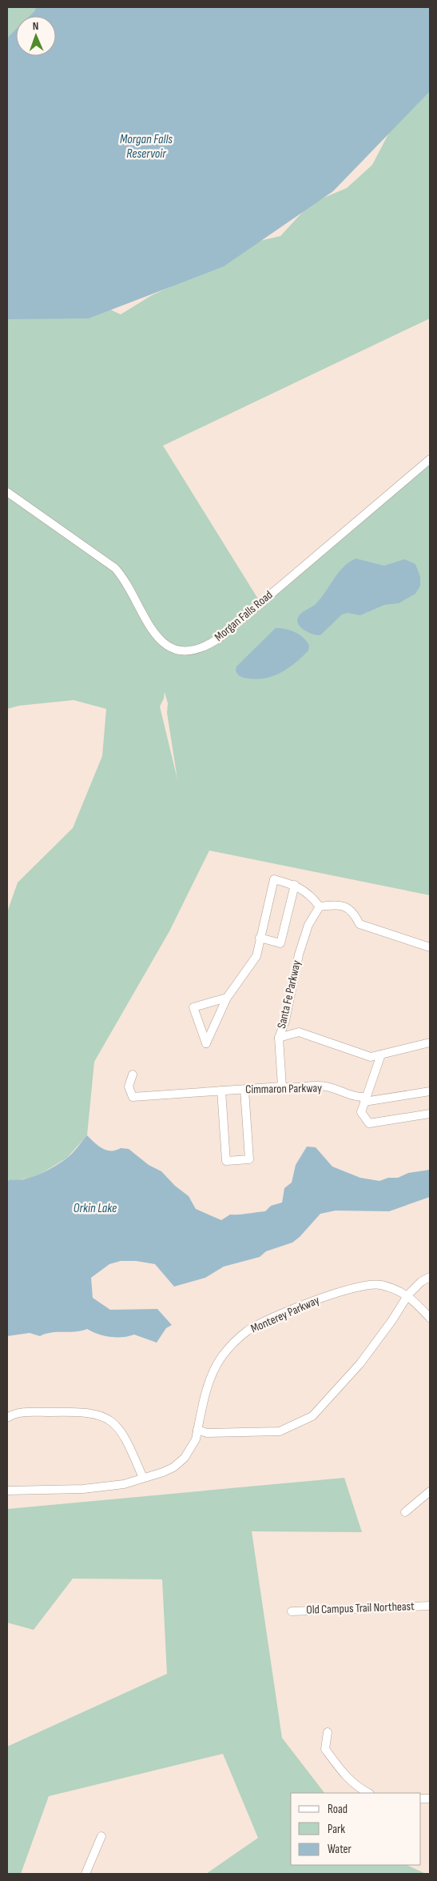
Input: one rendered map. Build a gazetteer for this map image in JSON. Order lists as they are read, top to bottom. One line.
{"streets":{"street":["Morgan Falls Road","Santa Fe Parkway","Cimmaron Parkway","Monterey Parkway","Old Campus Trail Northeast"]},"crossings":[["Santa Fe Parkway","Cimmaron Parkway"]],"water":["Morgan Falls Reservoir","Orkin Lake"],"legend":["Road","Park","Water"],"north":"top"}
